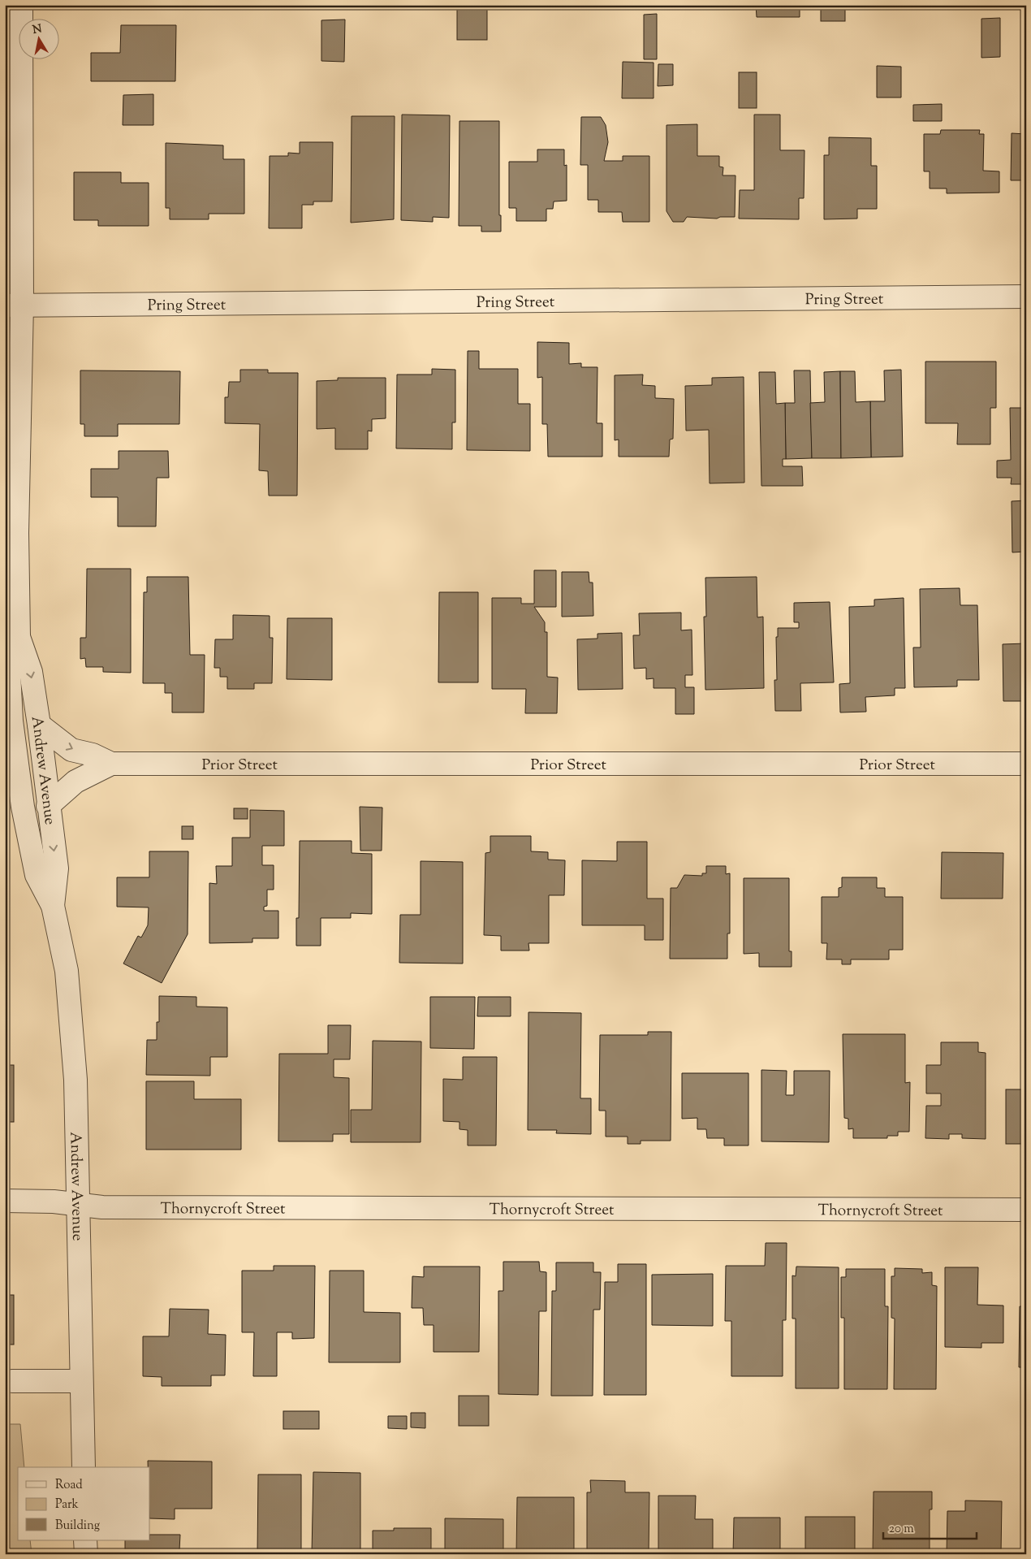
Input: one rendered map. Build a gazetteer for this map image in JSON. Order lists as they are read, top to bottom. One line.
{"streets":{"street":["Pring Street","Prior Street","Andrew Avenue","Thornycroft Street"]},"crossings":[["Pring Street","Andrew Avenue"],["Prior Street","Andrew Avenue"],["Andrew Avenue","Thornycroft Street"]],"legend":["Road","Park","Building"],"scale_bar":"20 m","north":"top"}
